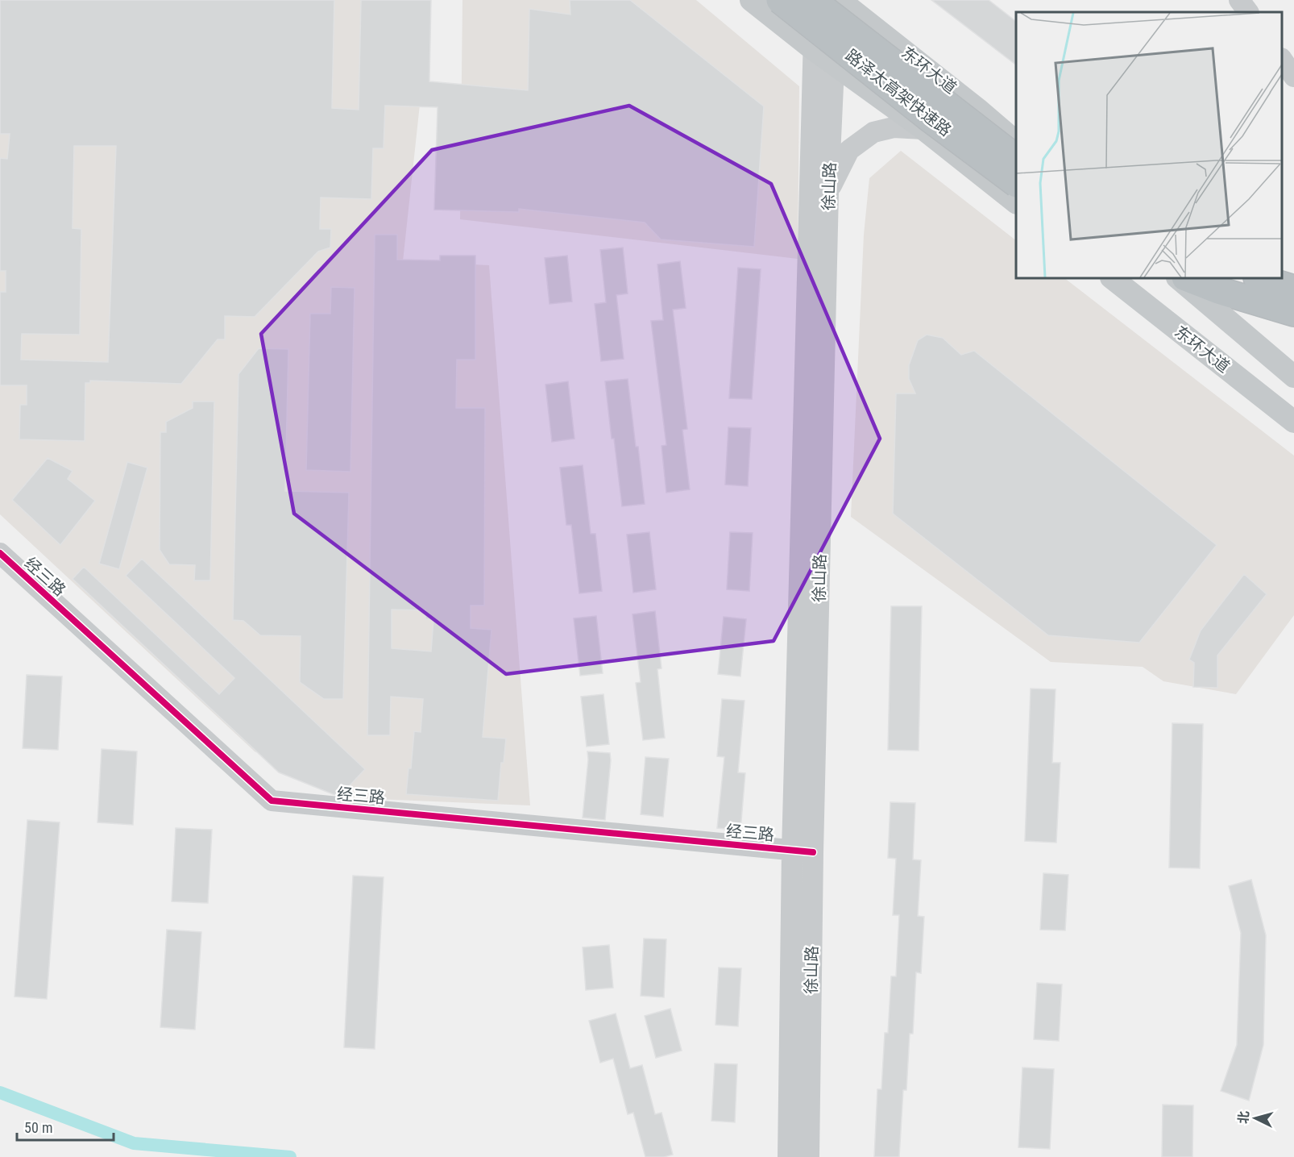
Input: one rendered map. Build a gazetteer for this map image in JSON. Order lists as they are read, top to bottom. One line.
{"streets":{"highway":["路泽太高架快速路"],"main road":["东环大道","徐山路","经三路"]},"crossings":[["东环大道","徐山路"],["路泽太高架快速路","徐山路"],["徐山路","经三路"]],"scale_bar":"50 m","north":"left"}
